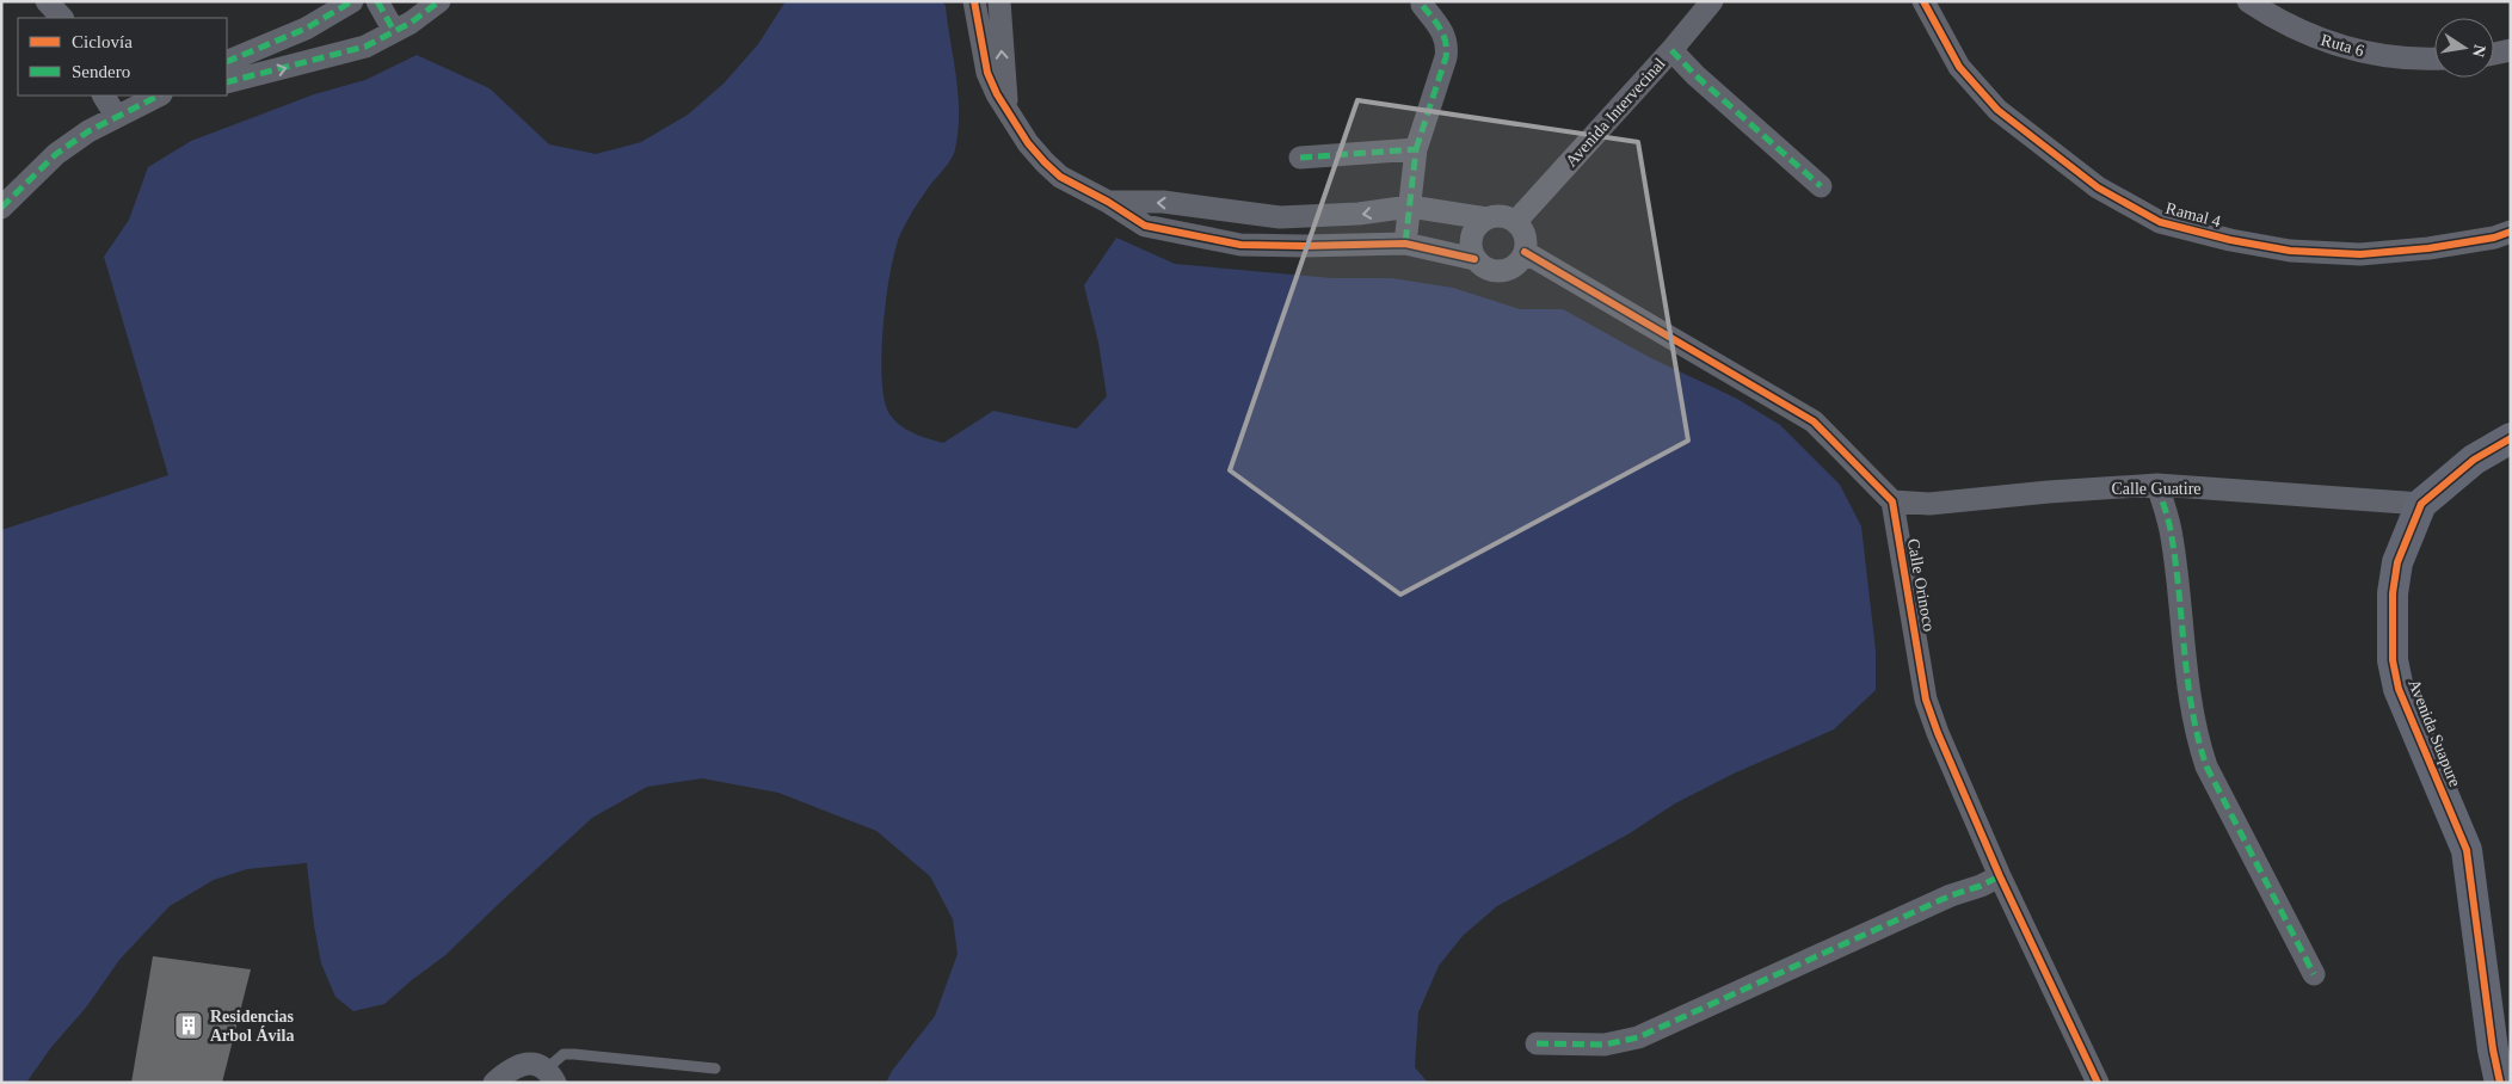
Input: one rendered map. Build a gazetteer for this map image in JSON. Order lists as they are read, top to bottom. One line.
{"streets":{"street":["Ruta 6","Avenida Intervecinal","Ramal 4","Calle Guatire","Calle Orinoco","Avenida Suapure"]},"crossings":[["Calle Guatire","Calle Orinoco"],["Calle Guatire","Avenida Suapure"]],"places":{"building":["Residencias Arbol Ávila"]},"legend":["Ciclovía","Sendero"],"north":"right"}
